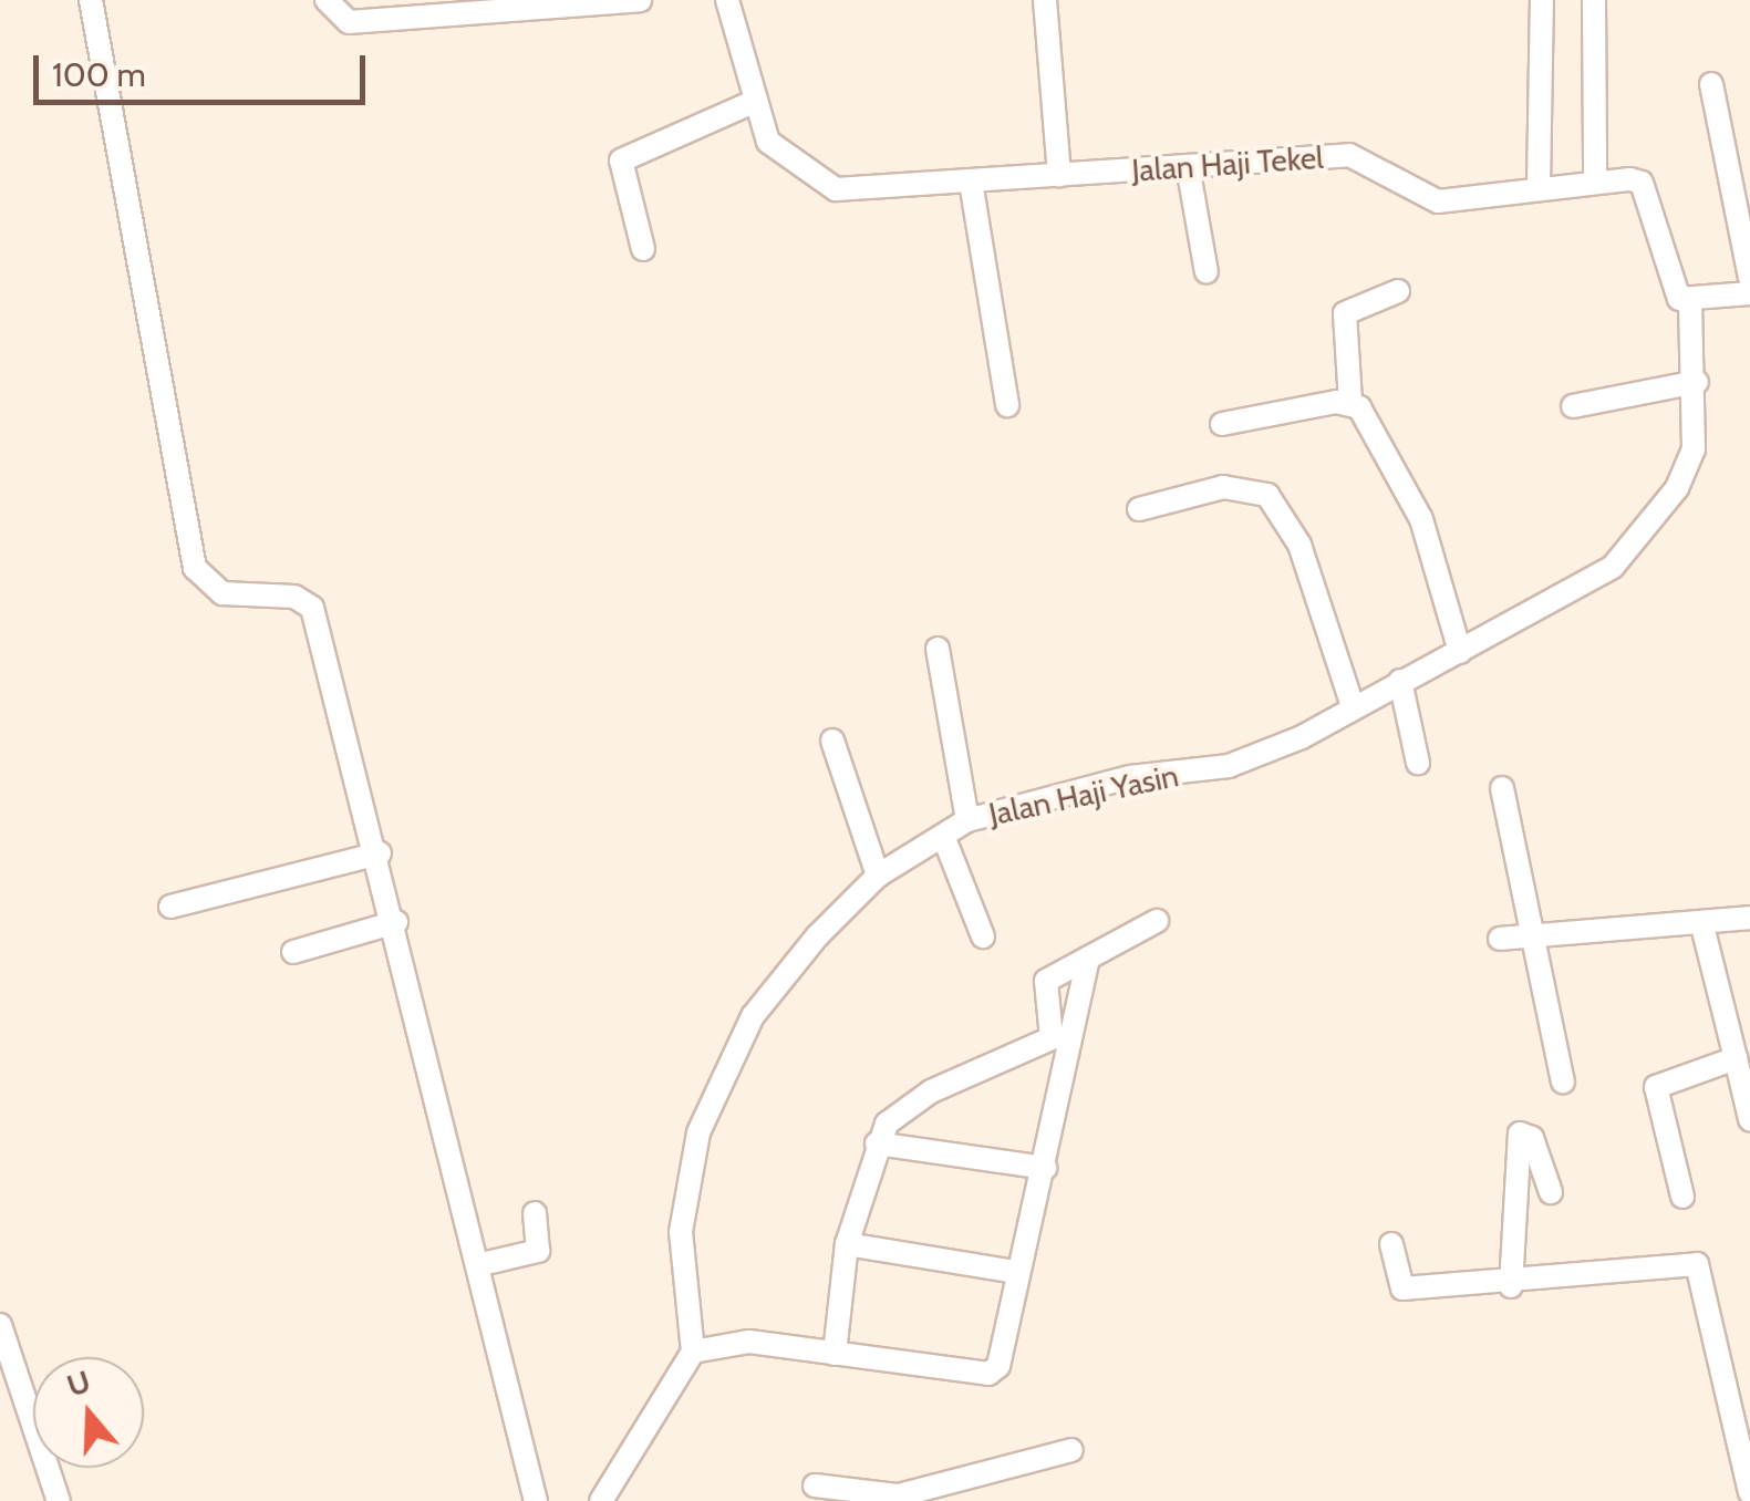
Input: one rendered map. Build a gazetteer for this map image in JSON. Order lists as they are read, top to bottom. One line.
{"streets":{"street":["Jalan Haji Tekel","Jalan Haji Yasin"]},"crossings":[["Jalan Haji Tekel","Jalan Haji Yasin"]],"scale_bar":"100 m","north":"top"}
